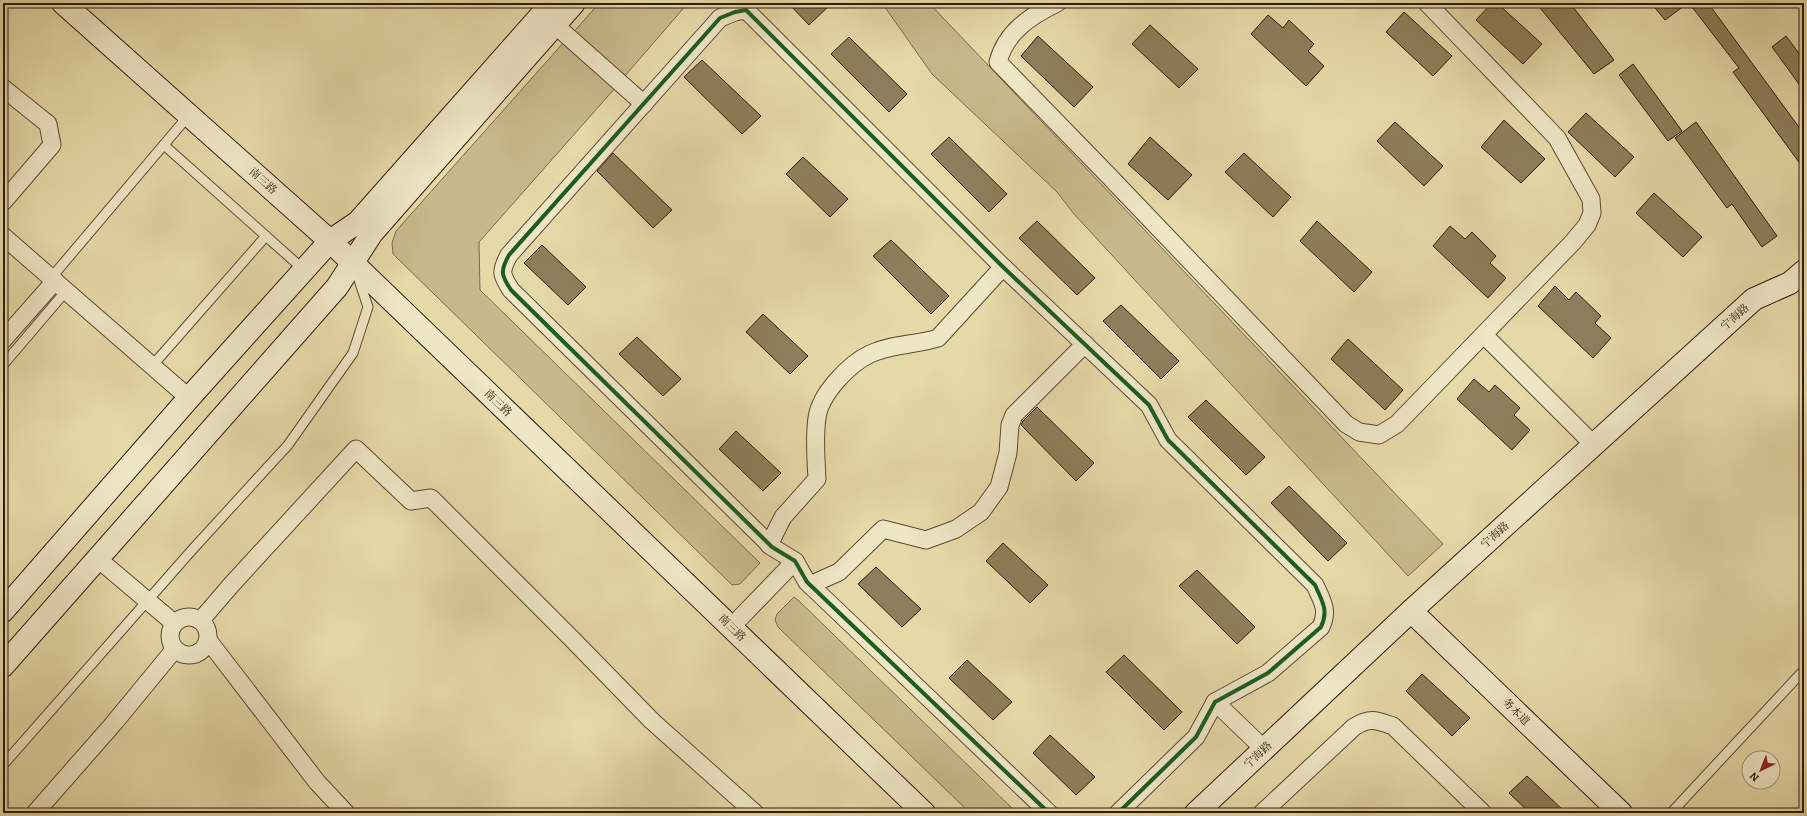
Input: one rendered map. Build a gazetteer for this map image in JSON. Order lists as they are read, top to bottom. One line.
{"streets":{"street":["南三路","宁海路","务本道"]},"crossings":[["宁海路","务本道"]],"north":"bottom left"}
